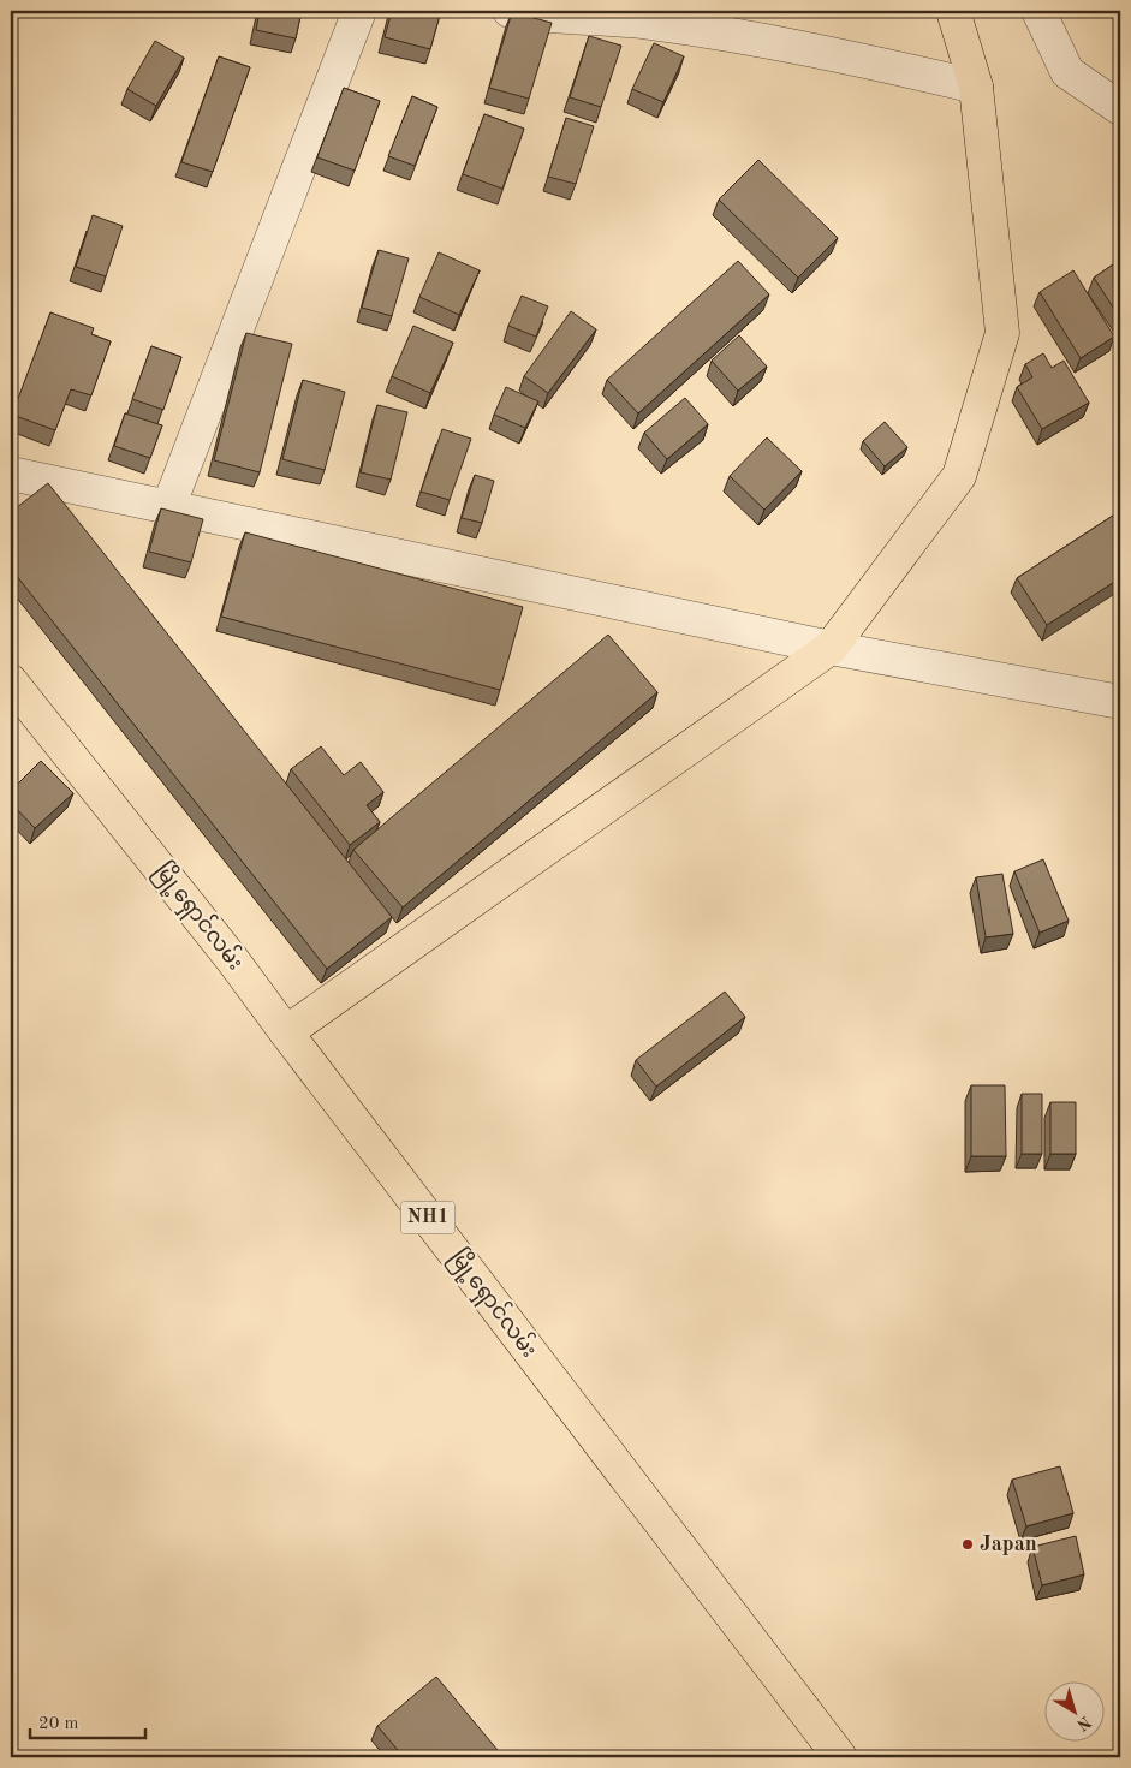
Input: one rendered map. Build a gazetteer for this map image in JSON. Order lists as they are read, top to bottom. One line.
{"streets":{"main road":["မြို့ရှောင်လမ်း","NH1"]},"places":["Japan"],"scale_bar":"20 m","north":"bottom right"}
